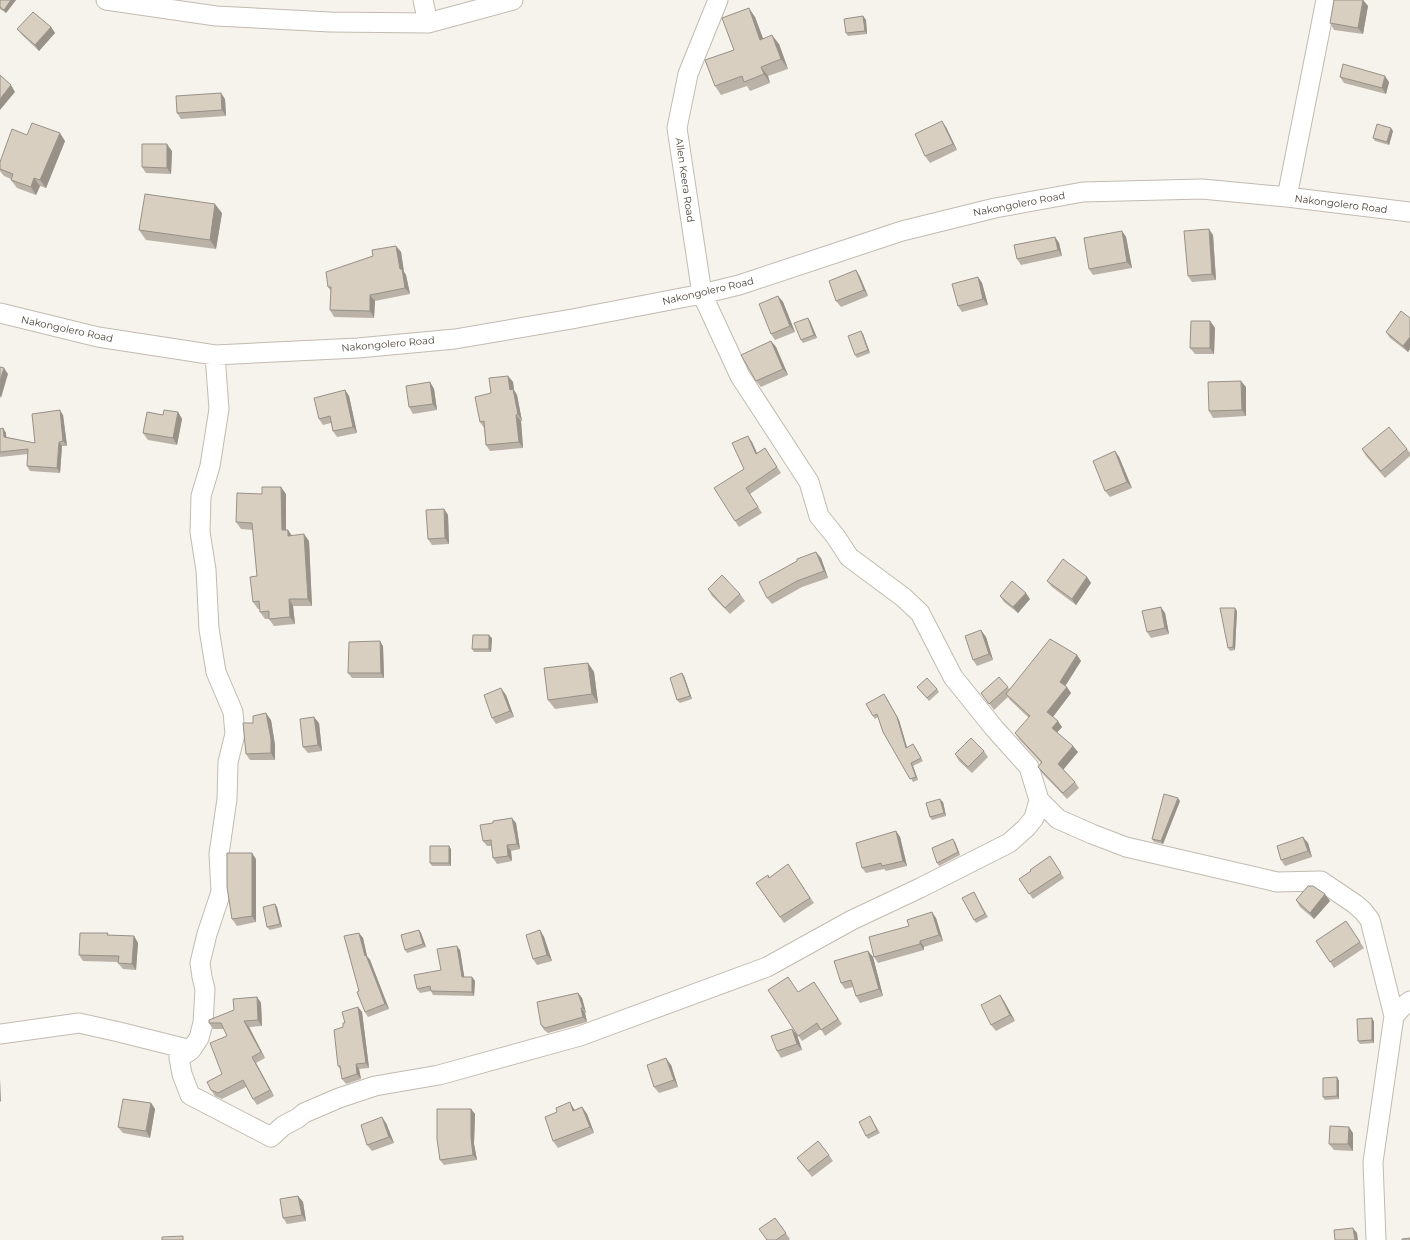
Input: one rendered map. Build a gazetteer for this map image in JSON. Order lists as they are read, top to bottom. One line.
{"streets":{"street":["Allen Keera Road","Nakongolero Road"]},"crossings":[["Allen Keera Road","Nakongolero Road"]]}
